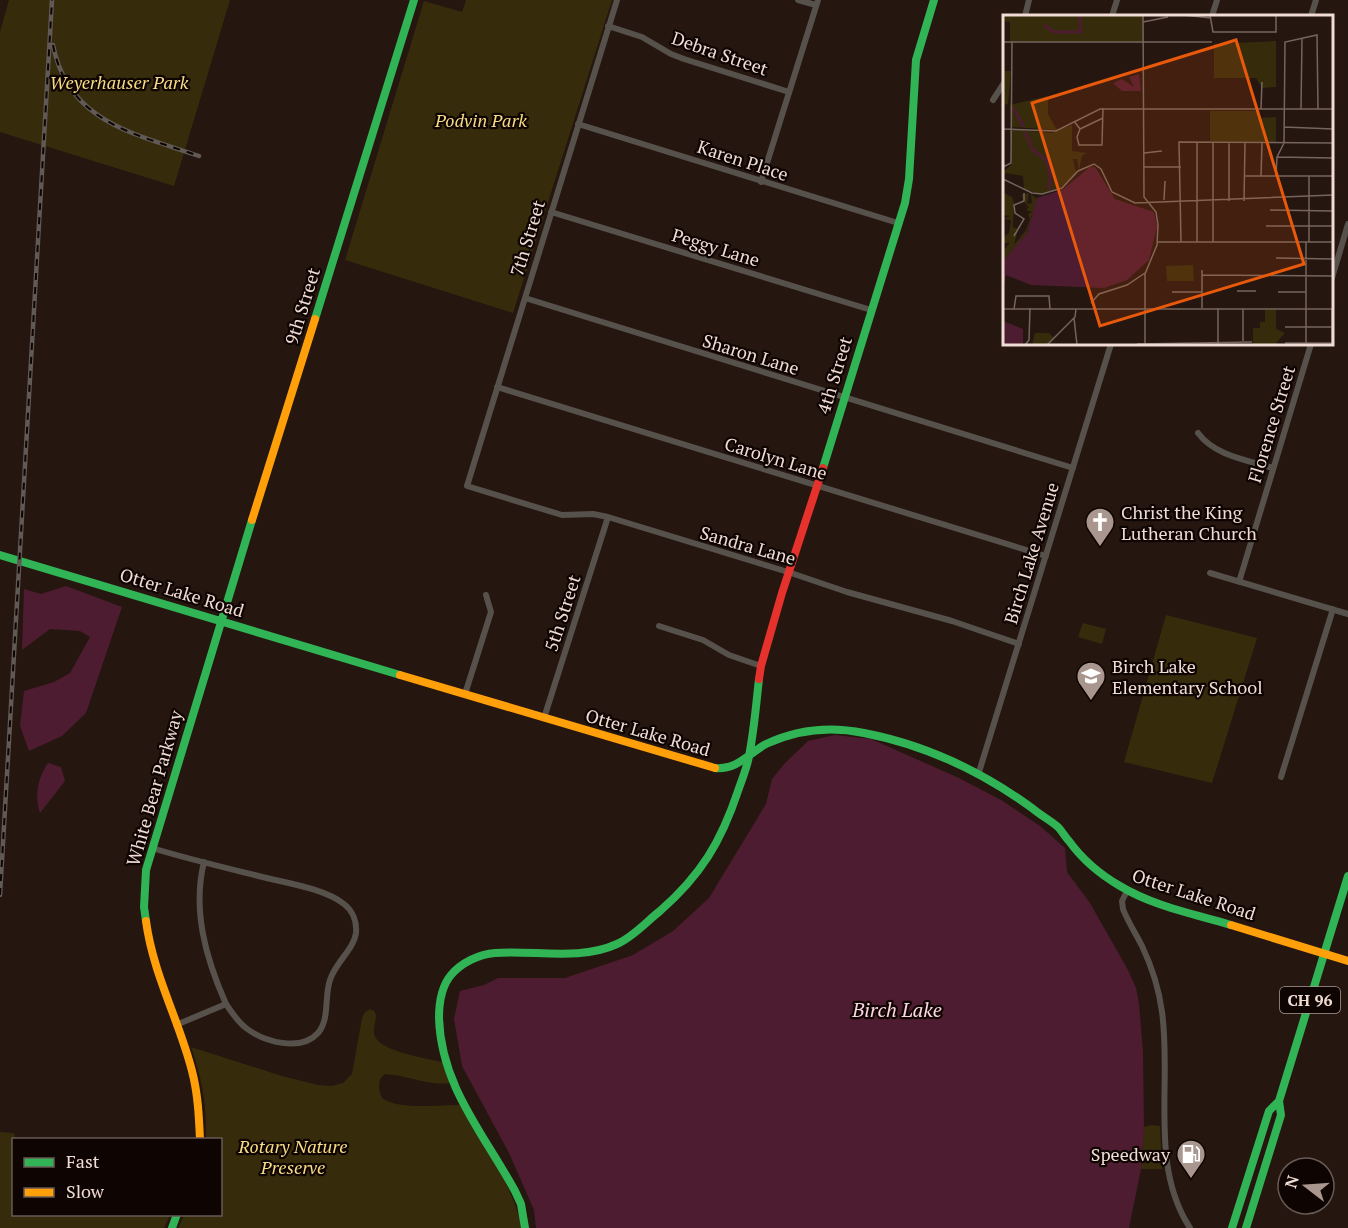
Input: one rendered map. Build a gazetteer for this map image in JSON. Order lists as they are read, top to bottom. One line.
{"streets":{"street":["Debra Street","Karen Place","7th Street","Peggy Lane","9th Street","Sharon Lane","4th Street","Florence Street","Carolyn Lane","Sandra Lane","Birch Lake Avenue","Otter Lake Road","5th Street","White Bear Parkway","CH 96"]},"crossings":[["Debra Street","7th Street"],["Karen Place","7th Street"],["Karen Place","4th Street"],["7th Street","Peggy Lane"],["7th Street","Sharon Lane"],["7th Street","Carolyn Lane"],["7th Street","Sandra Lane"],["Peggy Lane","4th Street"],["9th Street","Otter Lake Road"],["9th Street","White Bear Parkway"],["Sharon Lane","4th Street"],["Sharon Lane","Birch Lake Avenue"],["4th Street","Carolyn Lane"],["4th Street","Sandra Lane"],["4th Street","Otter Lake Road"],["Carolyn Lane","Birch Lake Avenue"],["Sandra Lane","Birch Lake Avenue"],["Sandra Lane","5th Street"],["Birch Lake Avenue","Otter Lake Road"],["Otter Lake Road","5th Street"],["Otter Lake Road","White Bear Parkway"],["Otter Lake Road","CH 96"]],"water":["Birch Lake"],"parks":["Weyerhauser Park","Podvin Park","Rotary Nature Preserve"],"places":{"church":["Christ the King Lutheran Church"],"school or university":["Birch Lake Elementary School"],"fuel station":["Speedway"]},"legend":["Fast","Slow"],"north":"left"}
